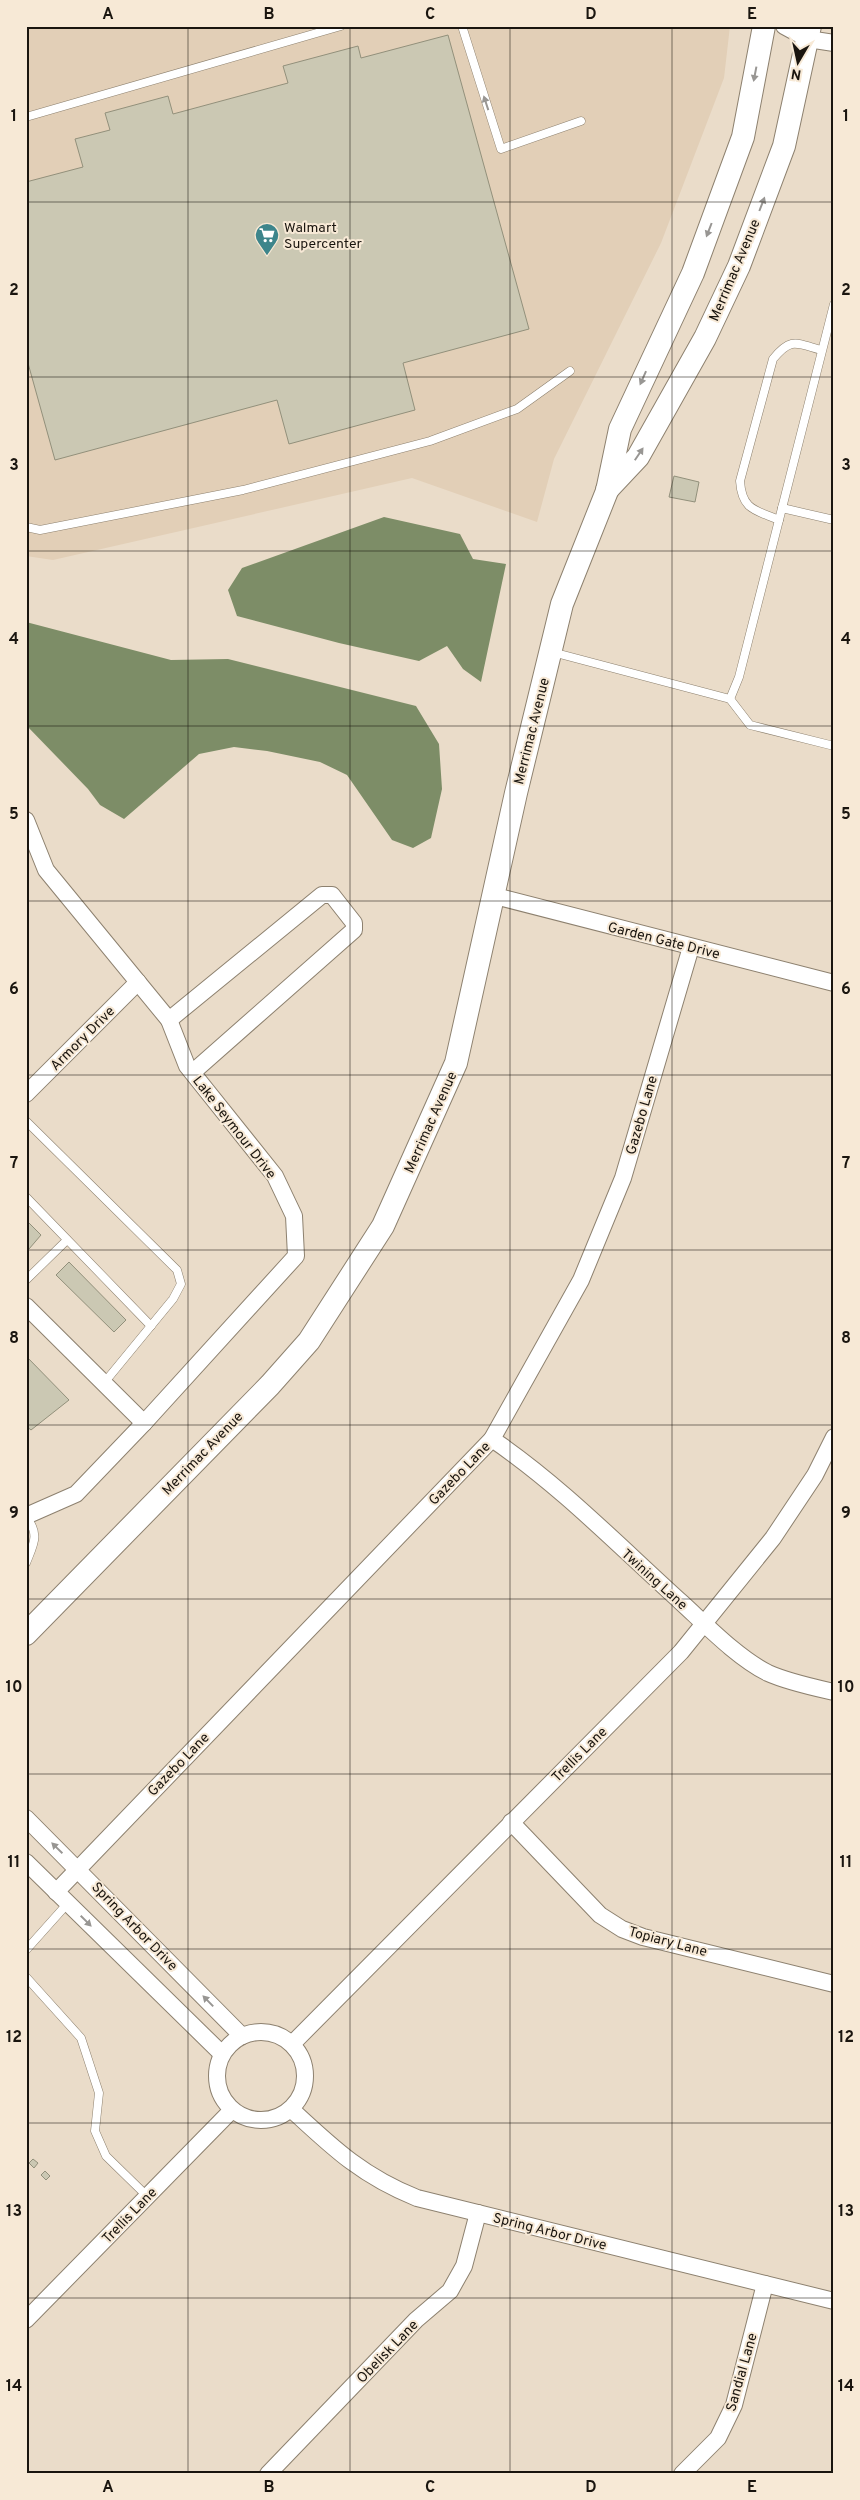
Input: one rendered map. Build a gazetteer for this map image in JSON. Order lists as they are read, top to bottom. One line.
{"streets":{"street":["Merrimac Avenue","Garden Gate Drive","Armory Drive","Gazebo Lane","Lake Seymour Drive","Twining Lane","Trellis Lane","Spring Arbor Drive","Topiary Lane","Obelisk Lane","Sandial Lane"]},"crossings":[["Merrimac Avenue","Garden Gate Drive"],["Garden Gate Drive","Gazebo Lane"],["Armory Drive","Lake Seymour Drive"],["Gazebo Lane","Twining Lane"],["Gazebo Lane","Spring Arbor Drive"],["Twining Lane","Trellis Lane"],["Trellis Lane","Spring Arbor Drive"],["Trellis Lane","Topiary Lane"],["Spring Arbor Drive","Obelisk Lane"],["Spring Arbor Drive","Sandial Lane"]],"places":{"supermarket":["Walmart Supercenter"]},"north":"bottom","grid":{"columns":["A","B","C","D","E"],"rows":["1","2","3","4","5","6","7","8","9","10","11","12","13","14"]}}
